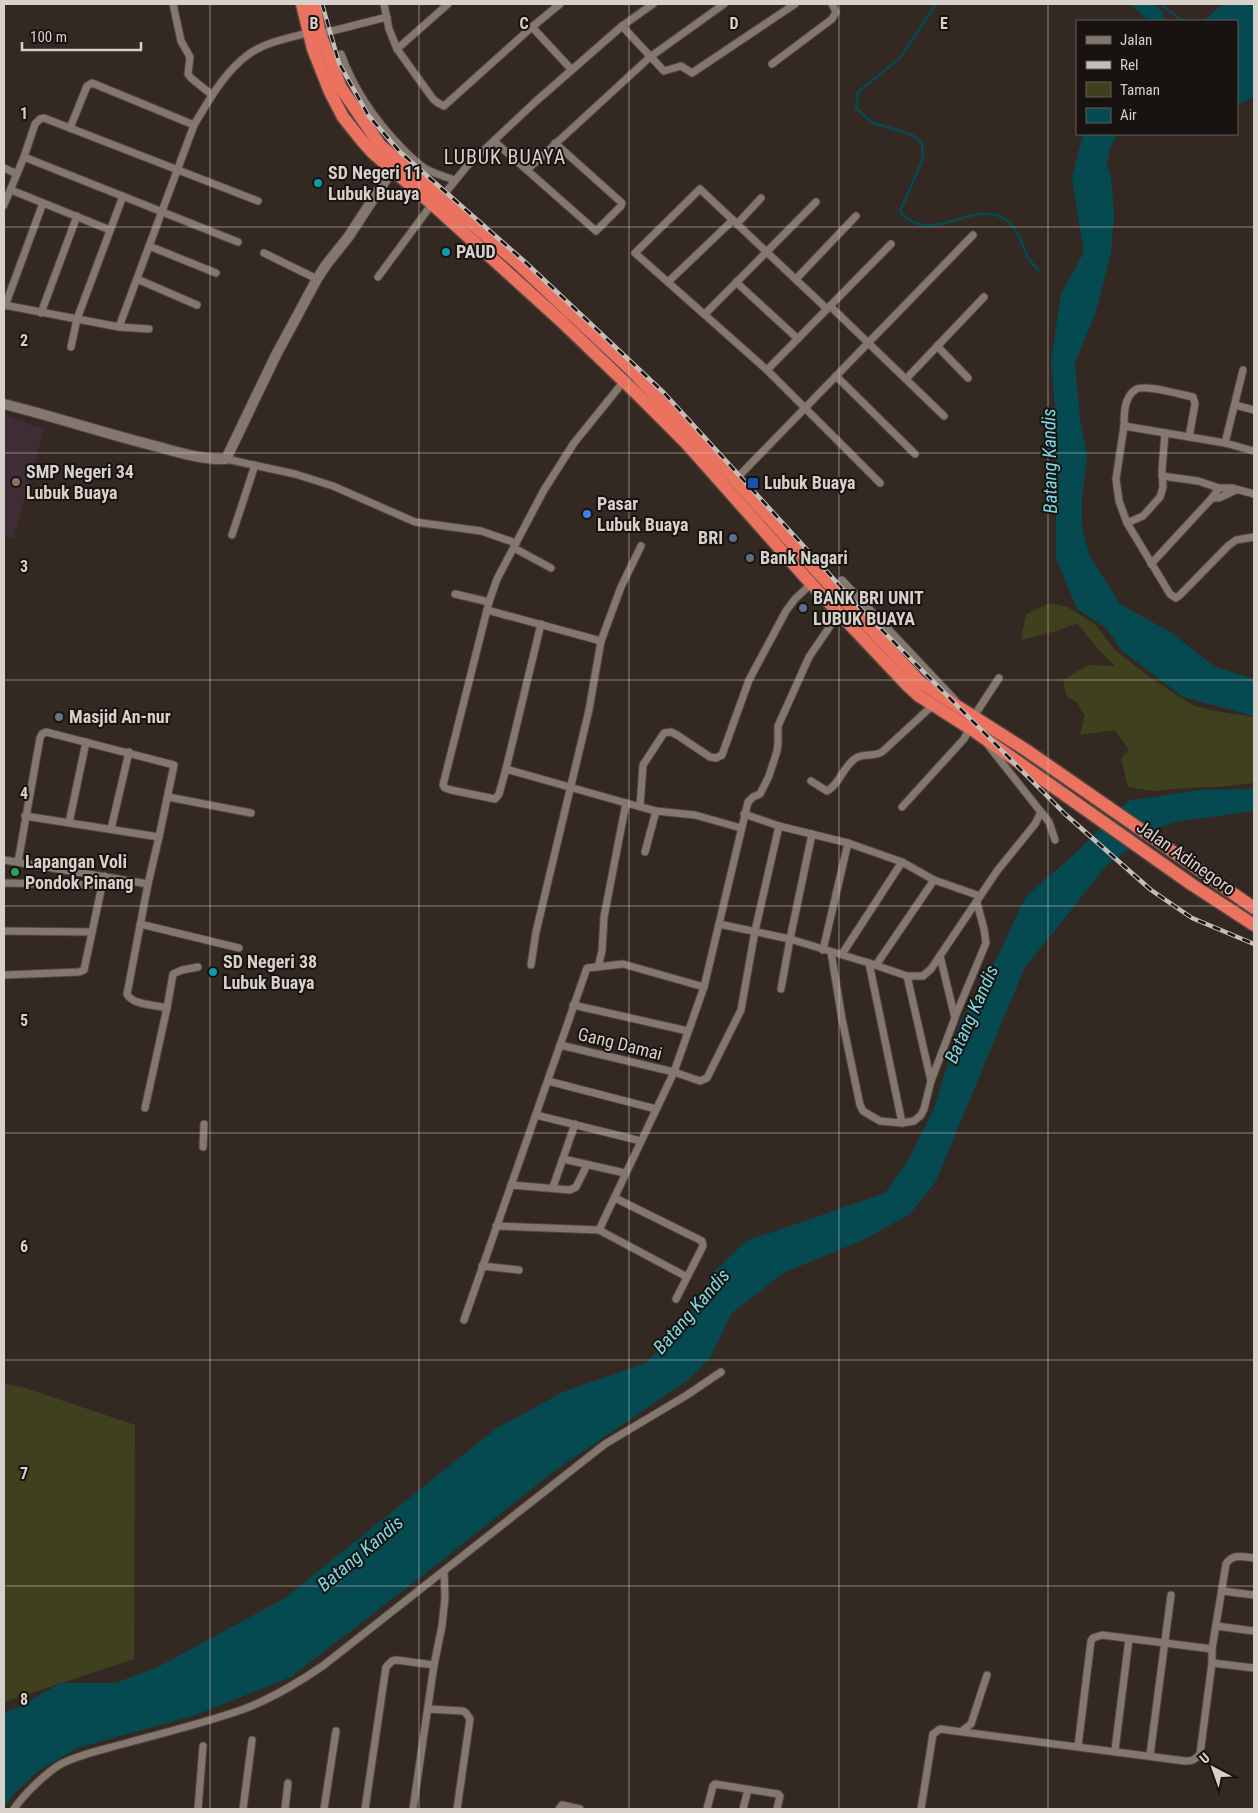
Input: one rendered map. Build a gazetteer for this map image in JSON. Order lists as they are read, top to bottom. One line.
{"streets":{"highway":["Jalan Adinegoro"],"street":["Gang Damai"]},"districts":["LUBUK BUAYA"],"water":["Batang Kandis"],"places":{"other":["SD Negeri 11 Lubuk Buaya","PAUD","SMP Negeri 34 Lubuk Buaya","Pasar Lubuk Buaya","BRI","Bank Nagari","BANK BRI UNIT LUBUK BUAYA","Masjid An-nur","Lapangan Voli Pondok Pinang","SD Negeri 38 Lubuk Buaya"],"transit":["Lubuk Buaya"]},"legend":["Jalan","Rel","Taman","Air"],"scale_bar":"100 m","north":"top left","grid":{"columns":["B","C","D","E"],"rows":["1","2","3","4","5","6","7","8"]}}
